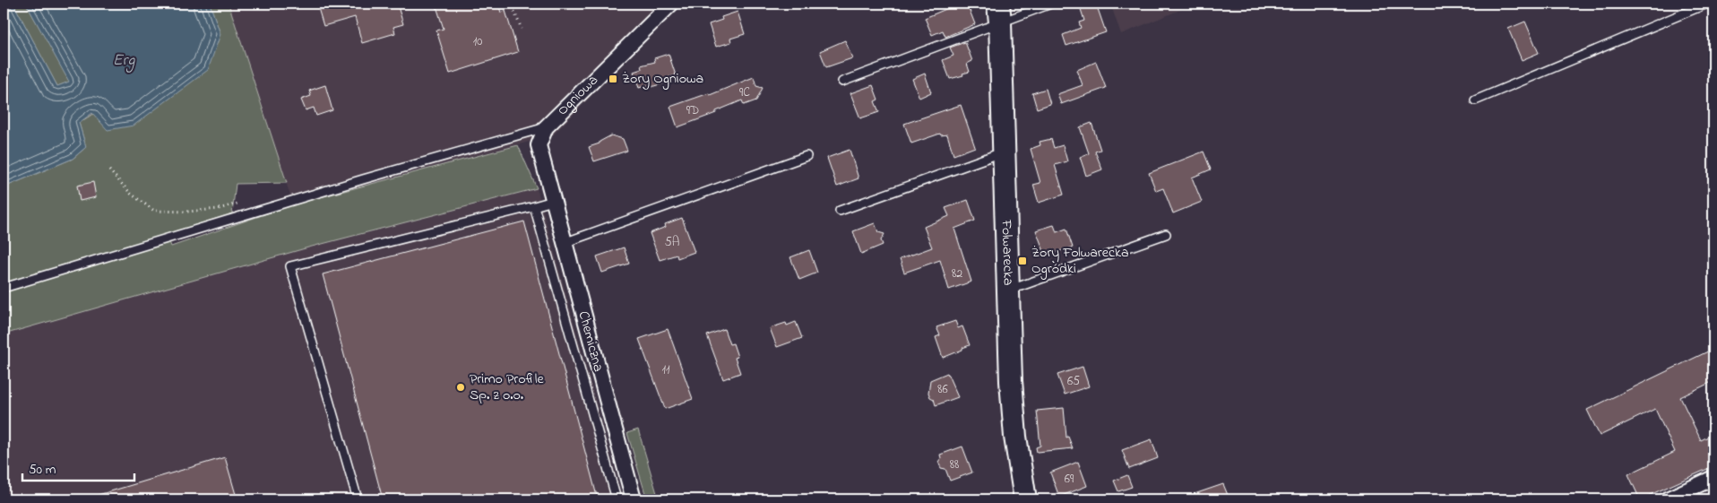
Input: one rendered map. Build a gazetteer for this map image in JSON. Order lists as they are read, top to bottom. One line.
{"streets":{"street":["Ogniowa","Folwarecka","Chemiczna"]},"crossings":[["Ogniowa","Chemiczna"]],"water":["Erg"],"places":{"transit":["Żory Ogniowa","Żory Folwarecka Ogródki"],"other":["Primo Profile Sp. z o.o."]},"house_numbers":["10","9C","9D","5A","82","11","65","86","88","69"],"scale_bar":"50 m"}
